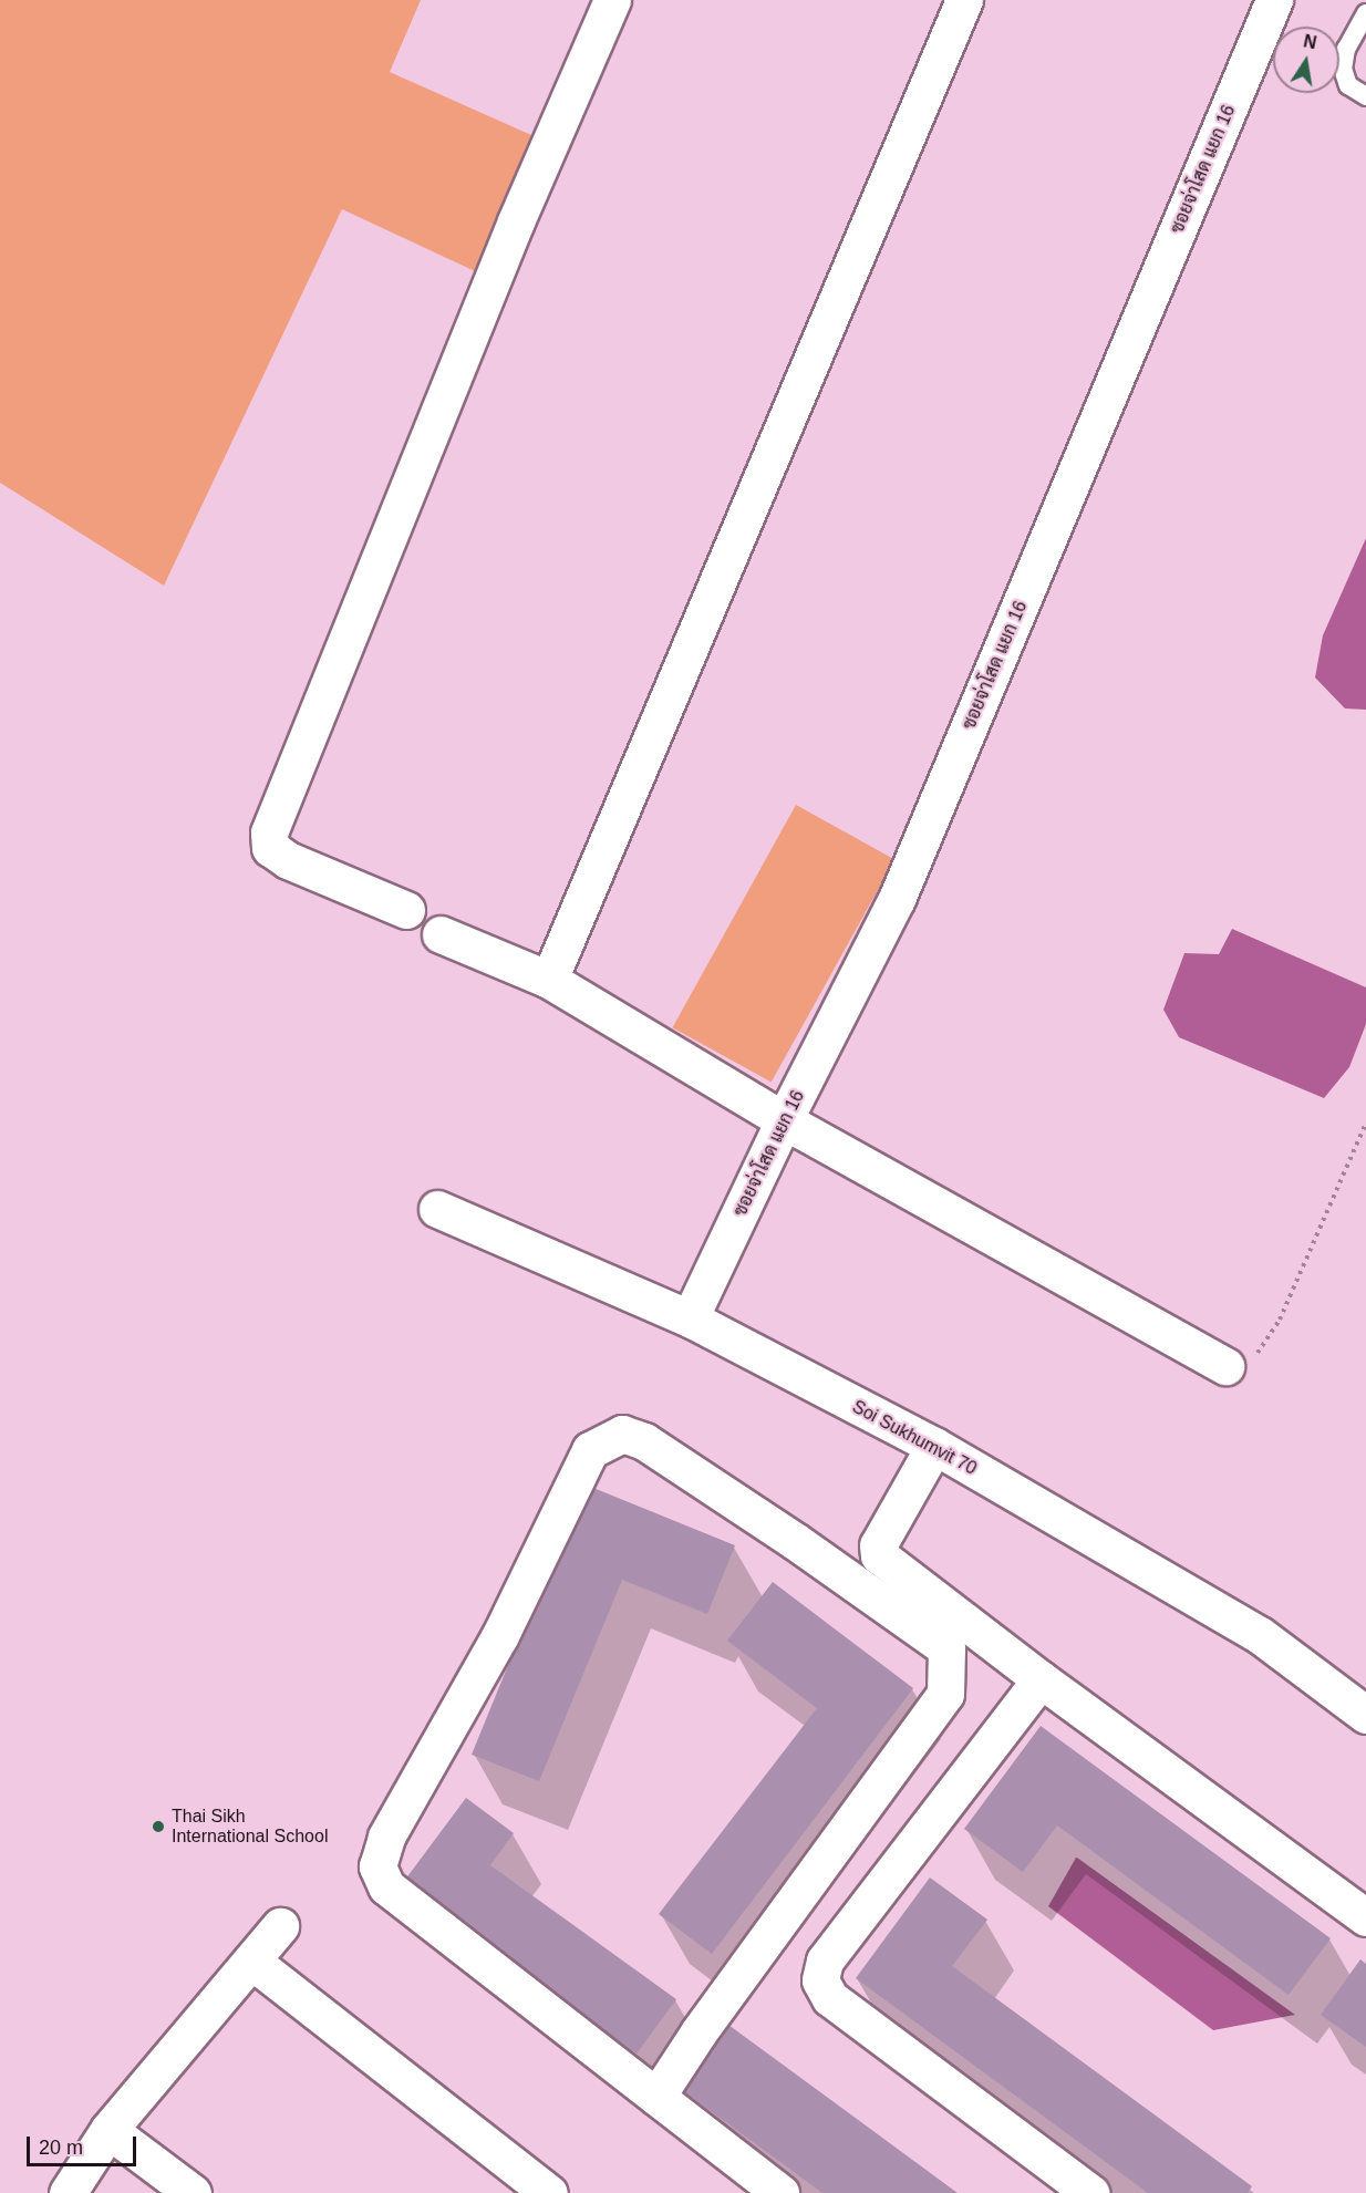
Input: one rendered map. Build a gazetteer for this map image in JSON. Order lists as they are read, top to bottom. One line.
{"streets":{"street":["ซอยจ่าโสด แยก 16","Soi Sukhumvit 70"]},"crossings":[["ซอยจ่าโสด แยก 16","Soi Sukhumvit 70"]],"places":["Thai Sikh International School"],"scale_bar":"20 m","north":"top"}
